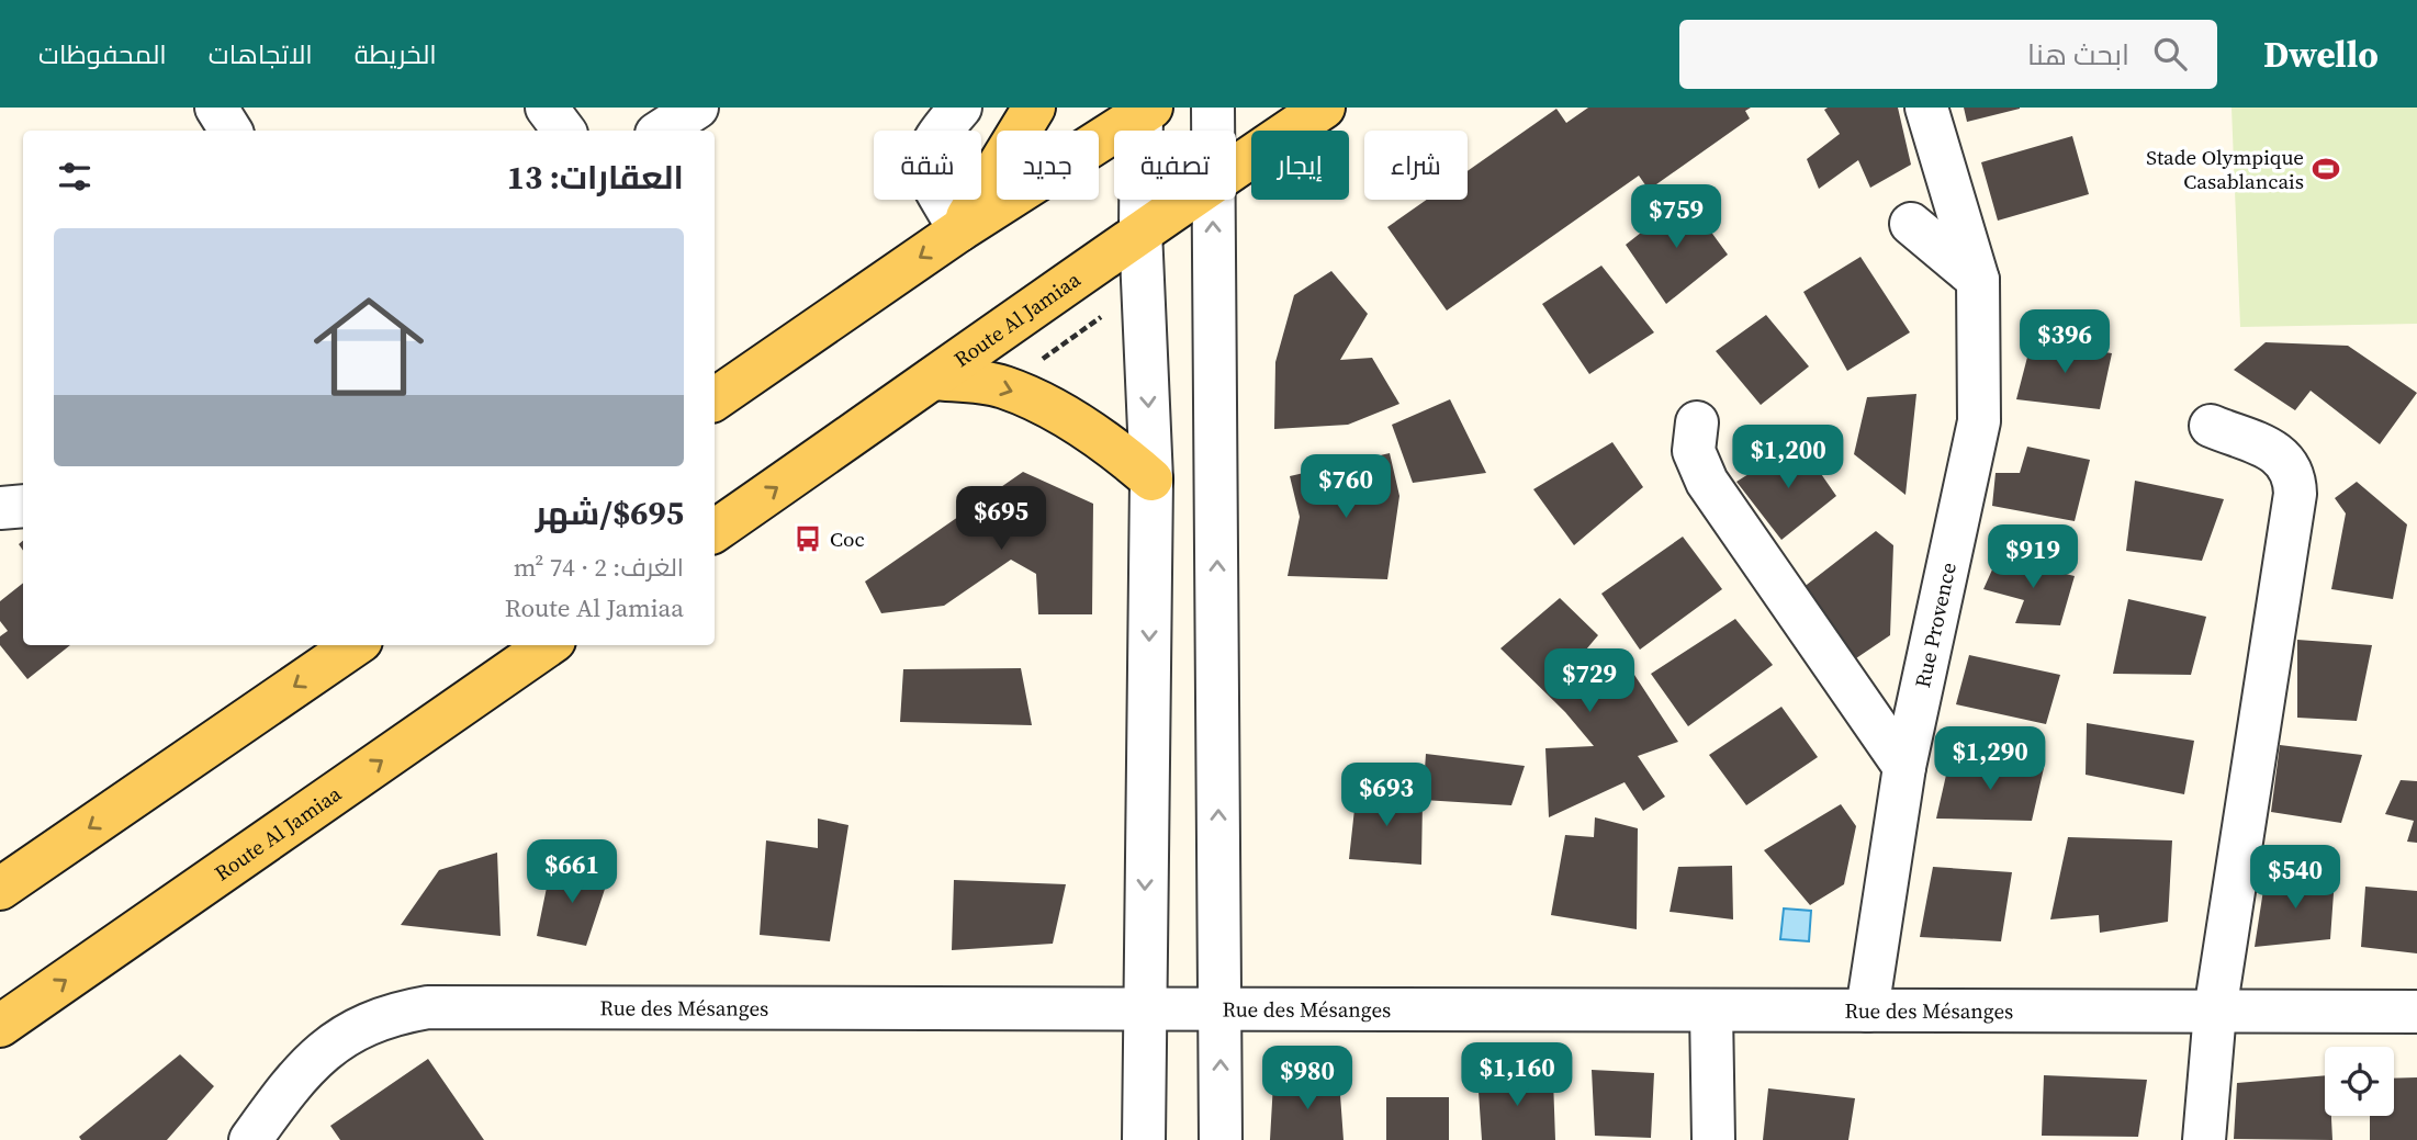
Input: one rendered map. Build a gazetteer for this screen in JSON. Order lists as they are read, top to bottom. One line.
{"streets":{"main road":["Route Al Jamiaa"],"street":["Rue Provence","Rue des Mésanges"]},"crossings":[["Rue Provence","Rue des Mésanges"]],"places":{"sports":["Stade Olympique Casablancais"],"bus stop":["Coc"]},"page":{"header":"Dwello","search":"ابحث هنا","nav":["الخريطة","الاتجاهات","المحفوظات"],"chip":["شراء","إيجار","تصفية","جديد","شقة"],"heading":"العقارات: 13","price":["$759","$396","$1,200","$760","$695","$919","$729","$1,290","$693","$661","$540","$1,160","$980"],"list":[{"name":"$695/شهر","note":"الغرف: 2 · 74 m² · Route Al Jamiaa"}]}}
